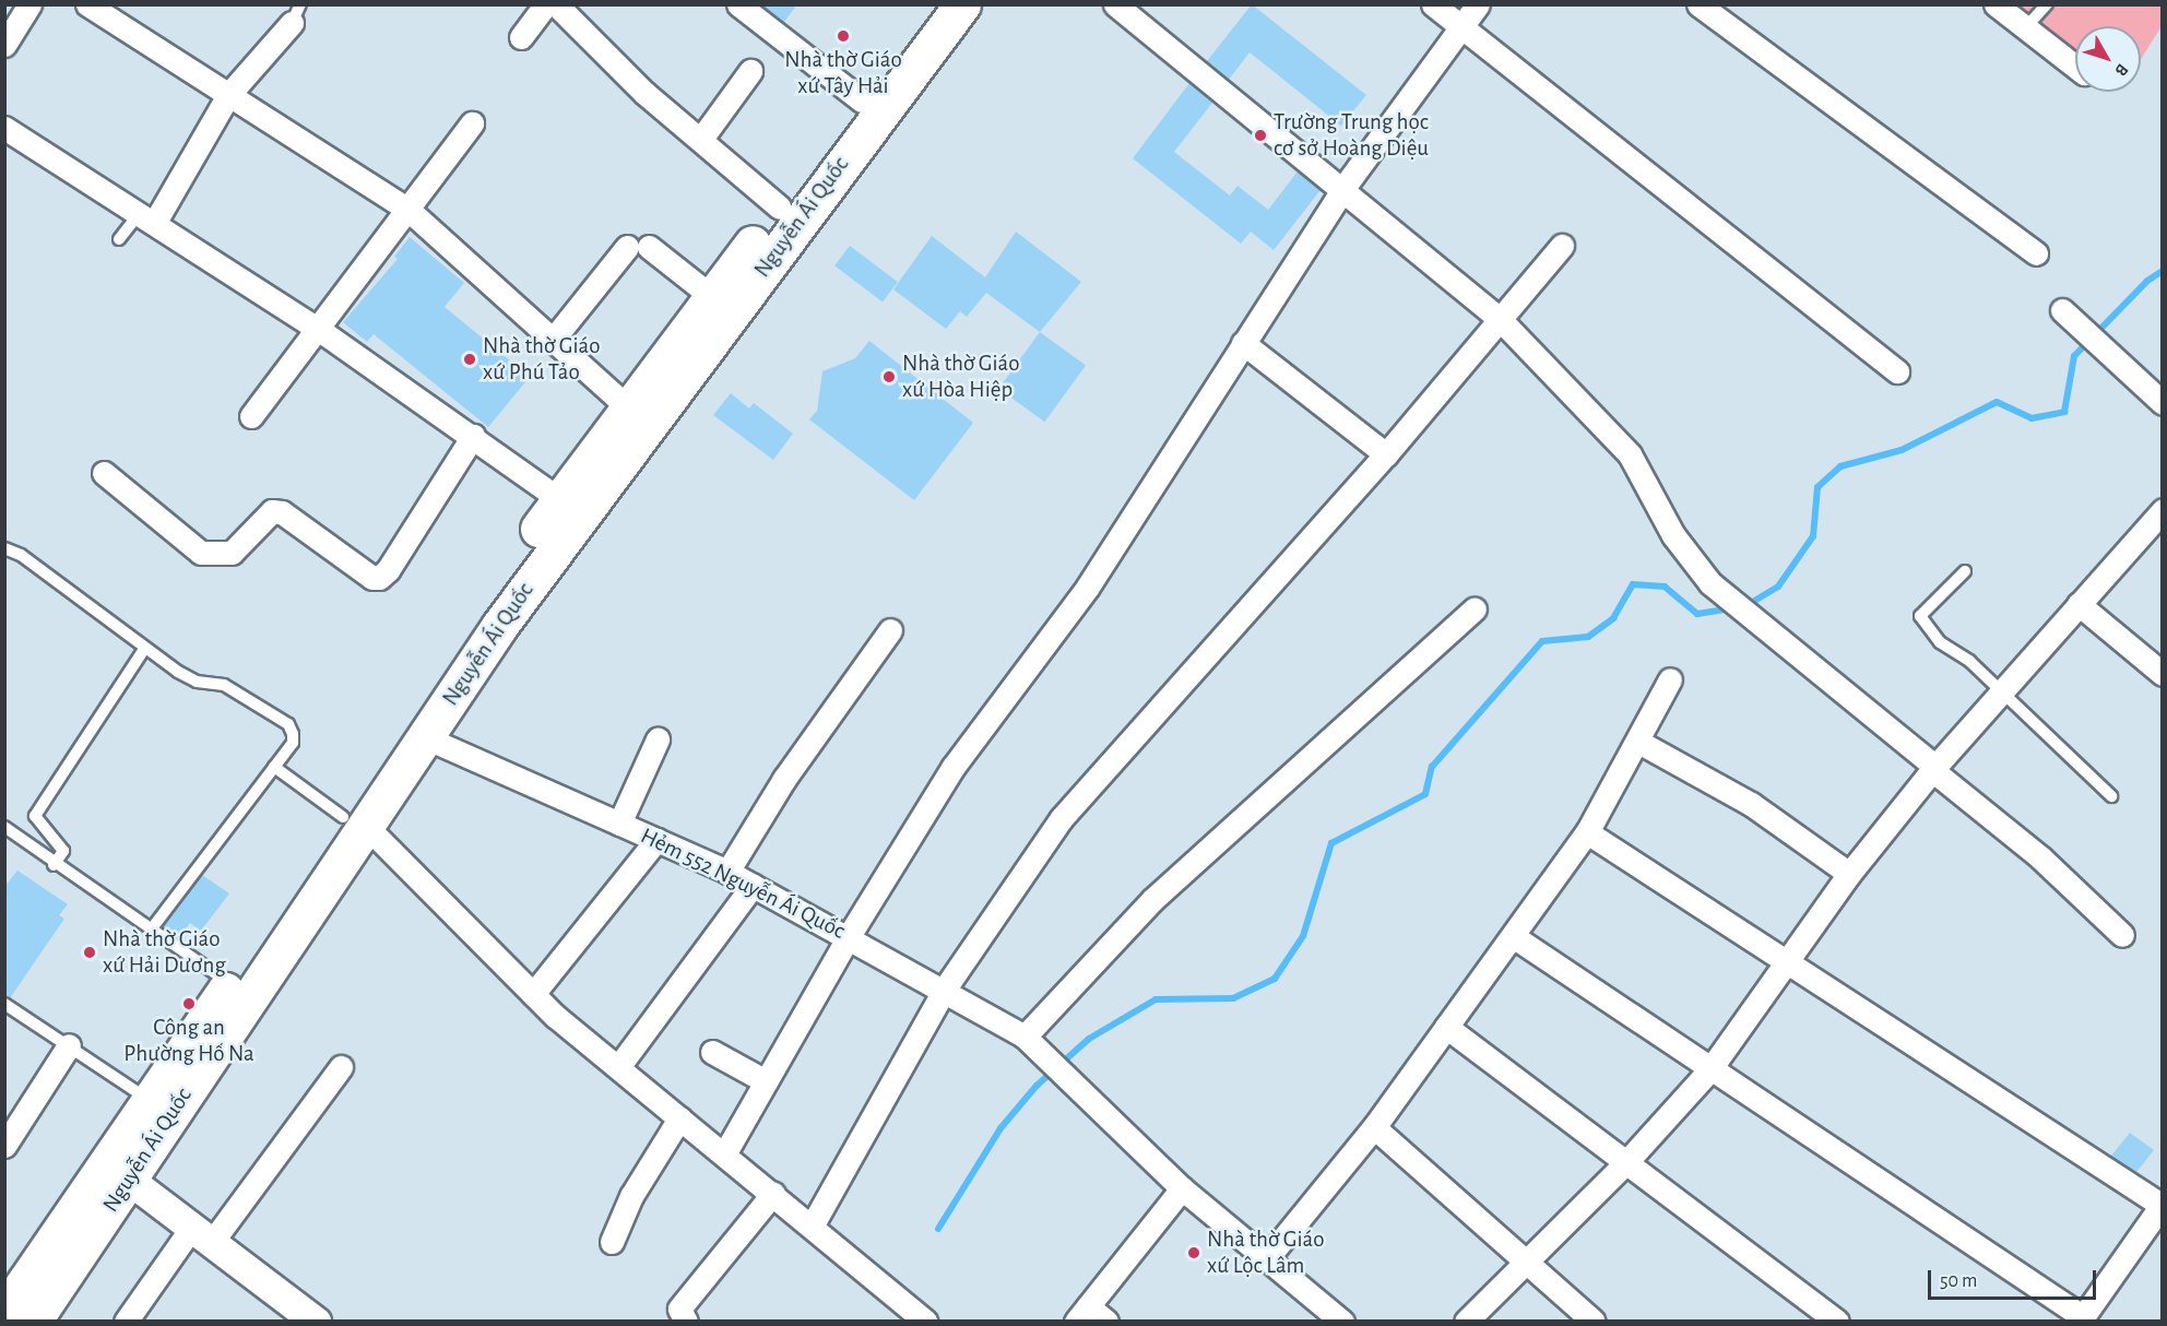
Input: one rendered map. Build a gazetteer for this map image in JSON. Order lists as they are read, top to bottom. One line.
{"streets":{"main road":["Nguyễn Ái Quốc"],"street":["Hẻm 552 Nguyễn Ái Quốc"]},"crossings":[["Nguyễn Ái Quốc","Hẻm 552 Nguyễn Ái Quốc"]],"places":["Nhà thờ Giáo xứ Tây Hải","Trường Trung học cơ sở Hoàng Diệu","Nhà thờ Giáo xứ Phú Tảo","Nhà thờ Giáo xứ Hòa Hiệp","Nhà thờ Giáo xứ Hải Dương","Công an Phường Hố Na","Nhà thờ Giáo xứ Lộc Lâm"],"scale_bar":"50 m","north":"bottom right"}
